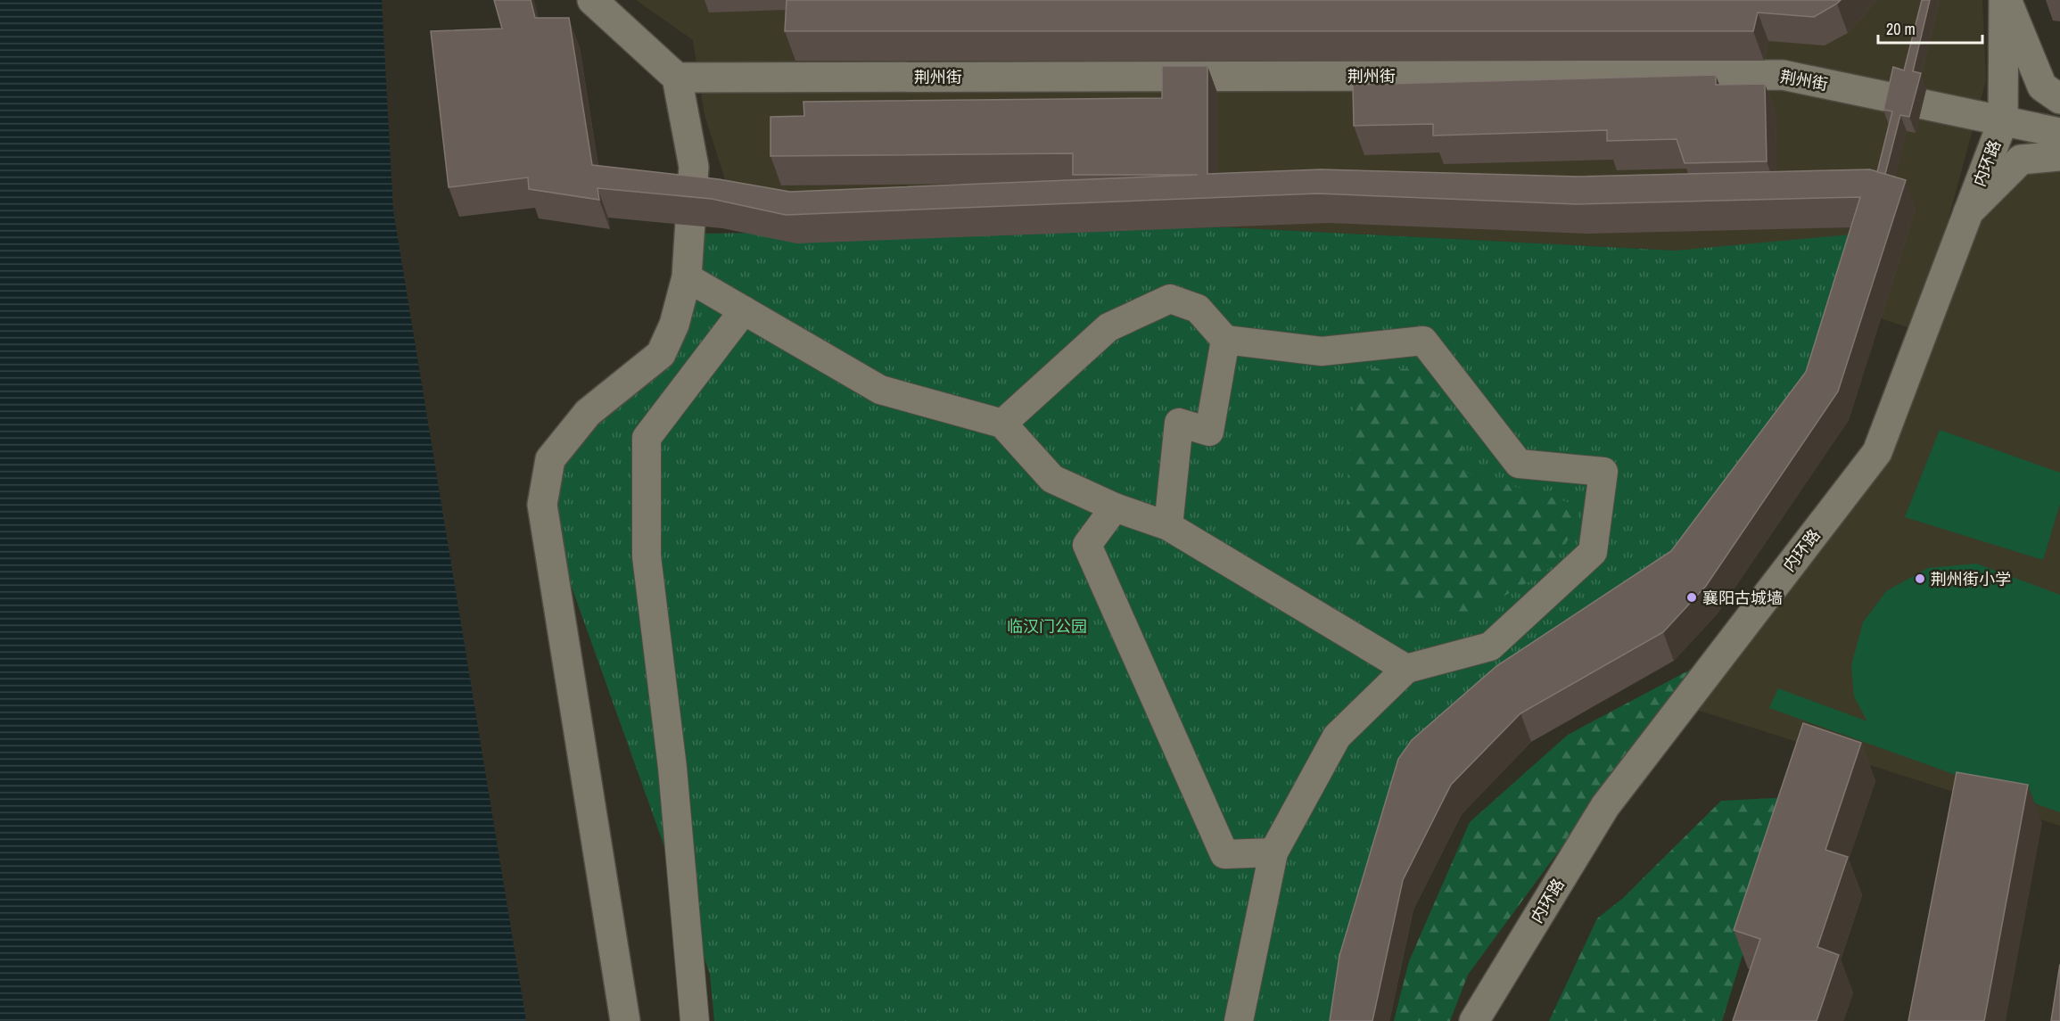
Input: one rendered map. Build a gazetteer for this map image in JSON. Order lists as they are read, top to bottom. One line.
{"streets":{"street":["荆州街","内环路"]},"crossings":[["荆州街","内环路"]],"parks":["临汉门公园"],"places":["荆州街小学","襄阳古城墙"],"scale_bar":"20 m"}
